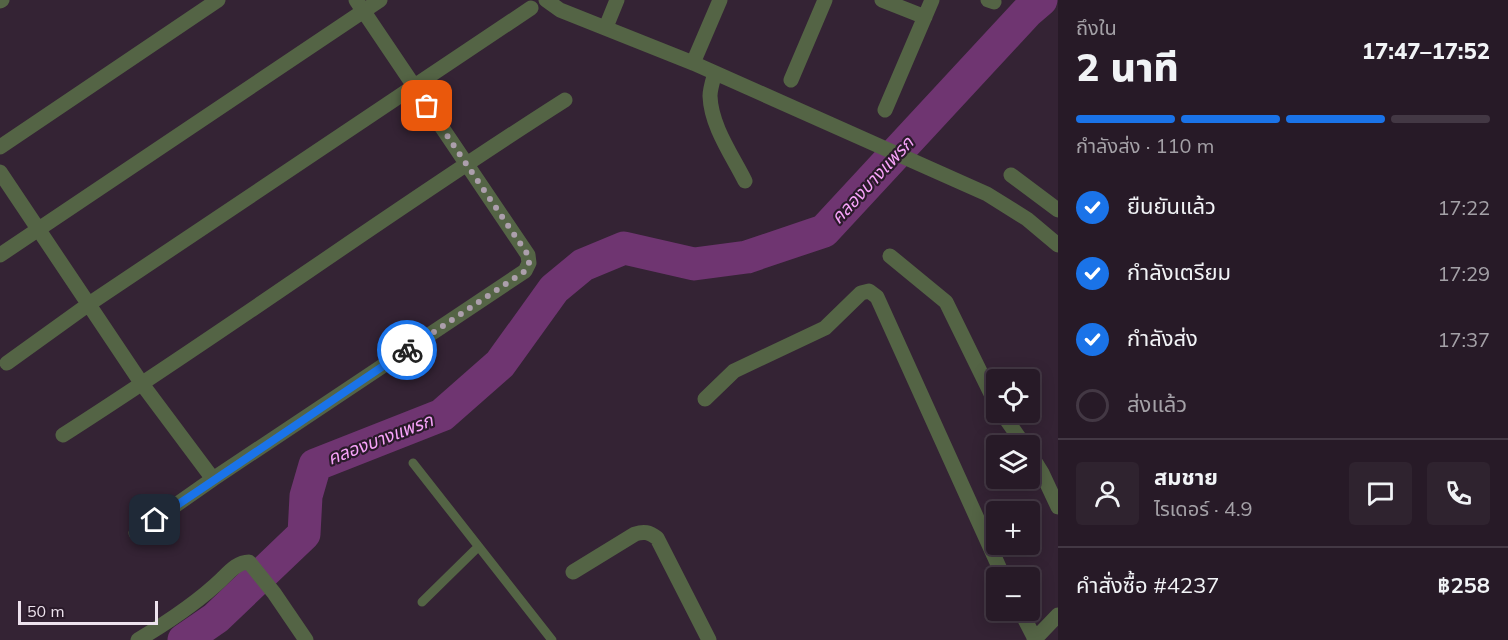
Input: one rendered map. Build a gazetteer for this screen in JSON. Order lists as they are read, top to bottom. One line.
{"water":["คลองบางแพรก"],"scale_bar":"50 m","page":{"heading":["2 นาที","ถึงใน","17:47–17:52"],"panel":["สมชาย","ไรเดอร์ · 4.9","คำสั่งซื้อ #4237","฿258"],"bar":"กำลังส่ง · 110 m","list":[["ยืนยันแล้ว","17:22"],["กำลังเตรียม","17:29"],["กำลังส่ง","17:37"],"ส่งแล้ว"],"map_buttons":["+","−"],"scale":"50 m"}}
